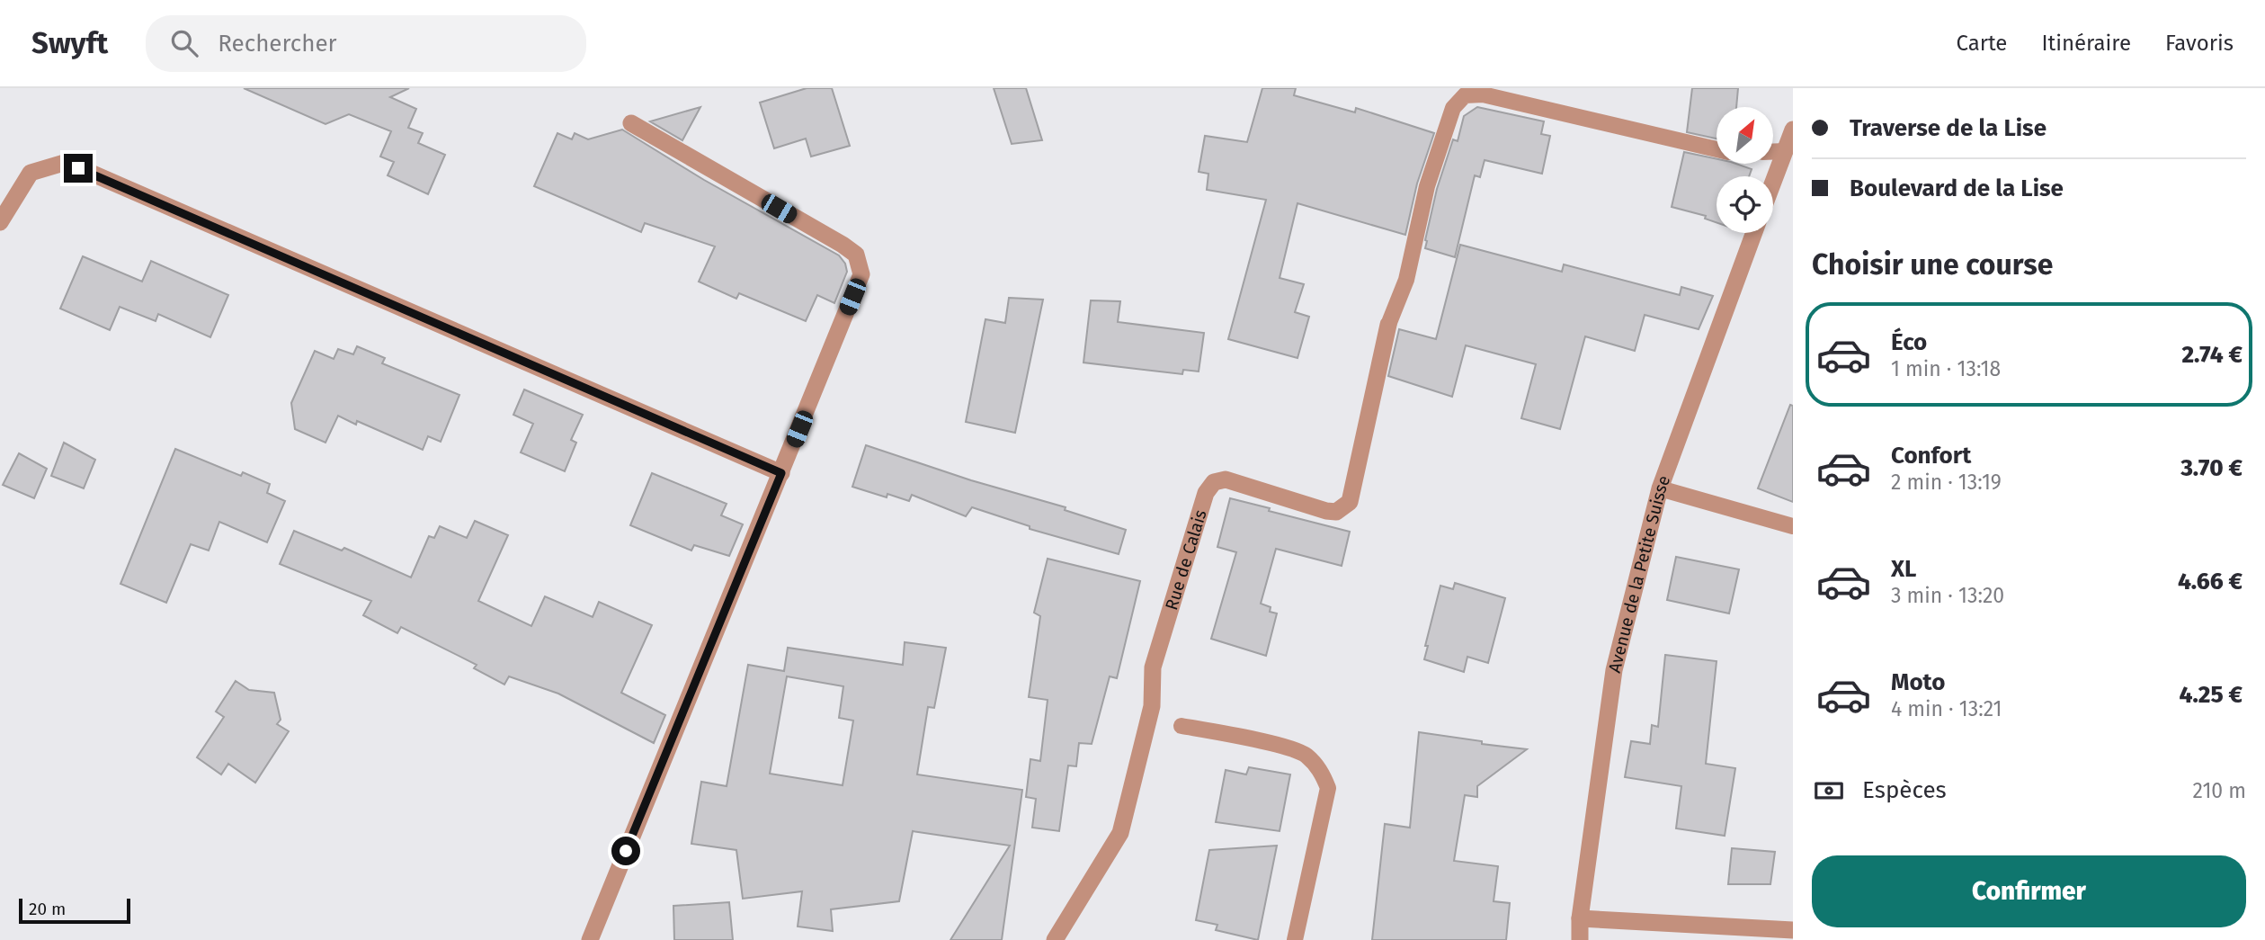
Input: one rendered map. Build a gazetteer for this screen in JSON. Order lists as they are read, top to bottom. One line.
{"streets":{"street":["Rue de Calais","Avenue de la Petite Suisse"]},"scale_bar":"20 m","north":"top right","page":{"header":"Swyft","search":"Rechercher","nav":["Carte","Itinéraire","Favoris"],"banner":["Traverse de la Lise","Boulevard de la Lise"],"heading":"Choisir une course","list":[{"name":"Éco","note":"1 min · 13:18","value":"2.74 €"},{"name":"Confort","note":"2 min · 13:19","value":"3.70 €"},{"name":"XL","note":"3 min · 13:20","value":"4.66 €"},{"name":"Moto","note":"4 min · 13:21","value":"4.25 €"}],"pay":["Espèces","210 m"],"buttons":"Confirmer","scale":"20 m"}}
